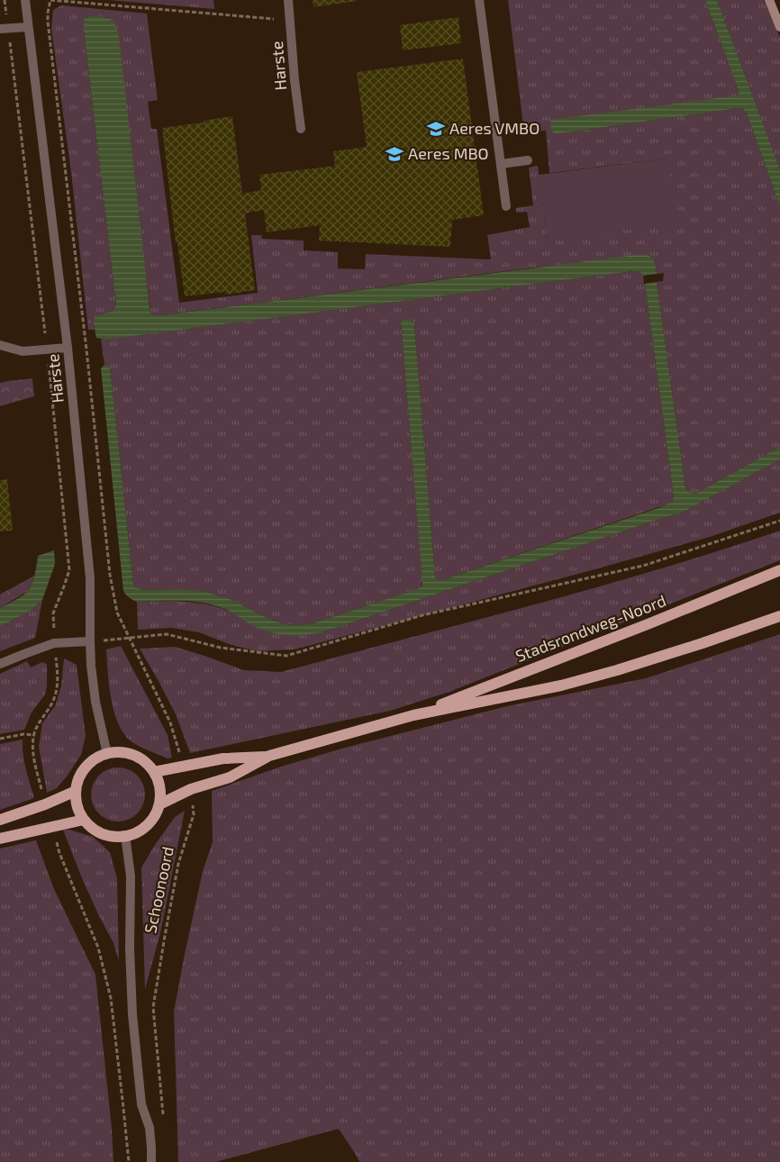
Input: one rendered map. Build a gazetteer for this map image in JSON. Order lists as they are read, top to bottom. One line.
{"streets":{"main road":["Stadsrondweg-Noord"],"street":["Harste","Schoonoord"]},"crossings":[["Harste","Stadsrondweg-Noord"],["Harste","Schoonoord"],["Stadsrondweg-Noord","Schoonoord"]],"places":{"school or university":["Aeres VMBO","Aeres MBO"]}}
